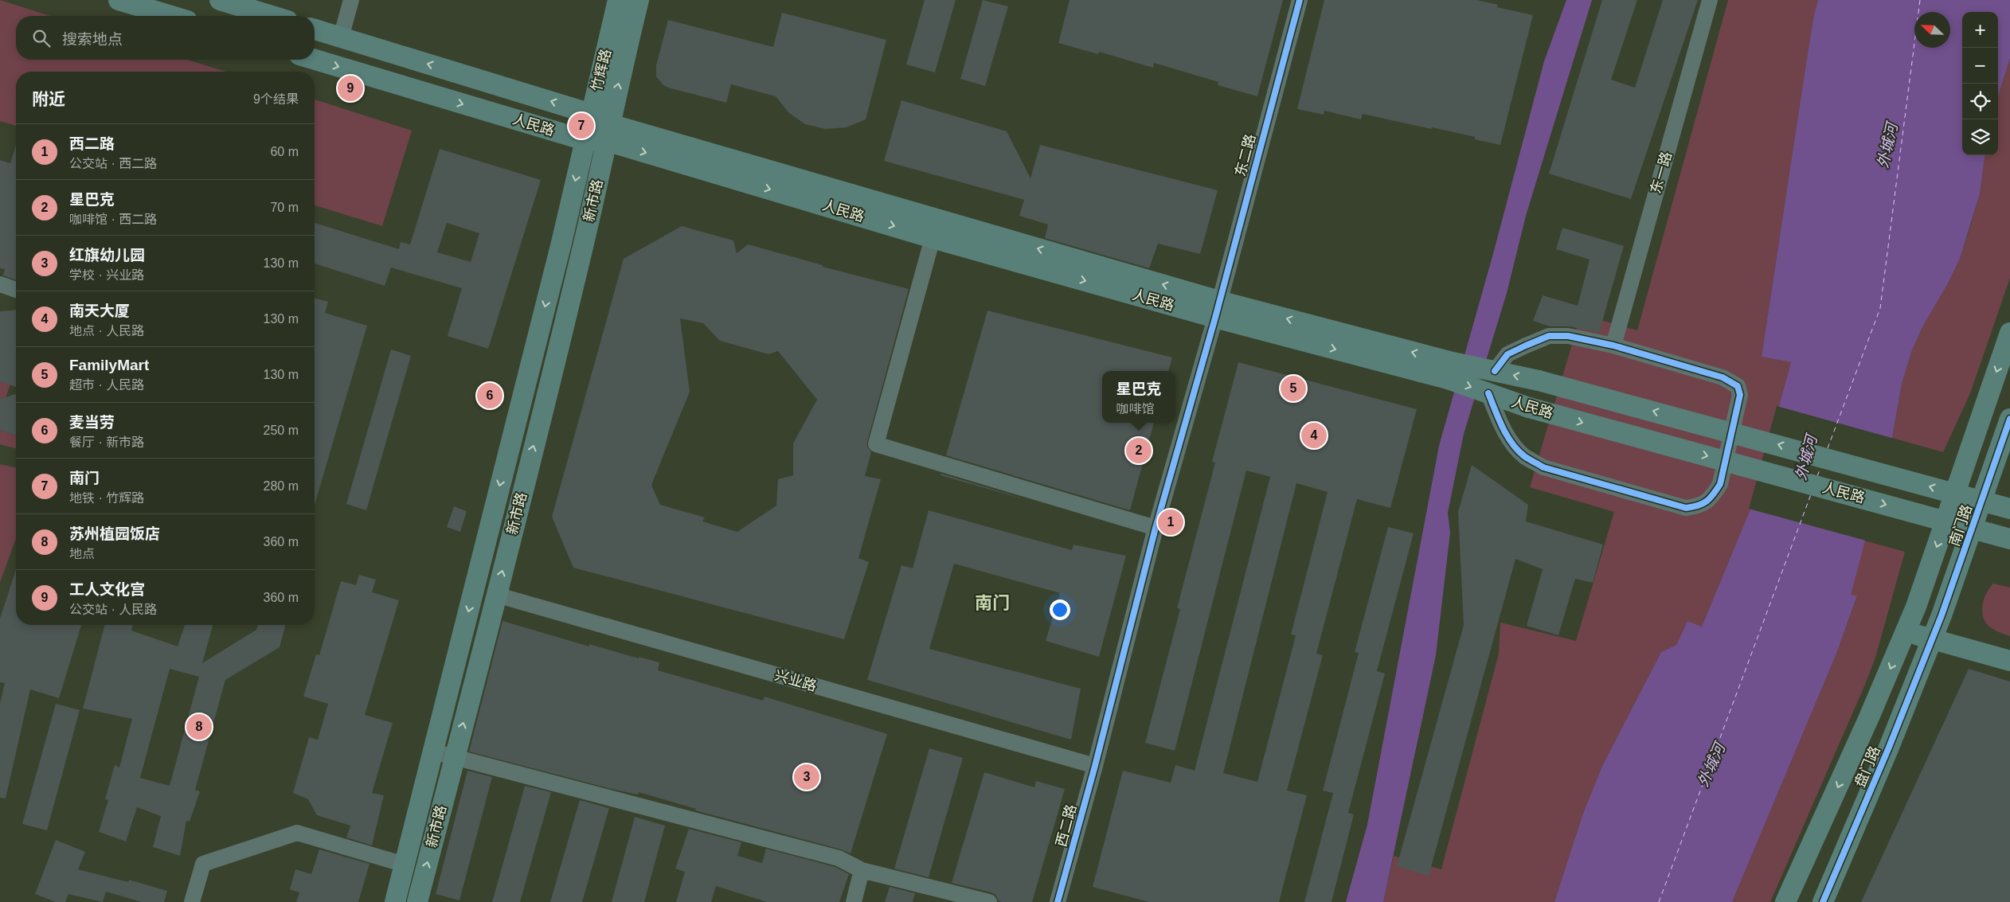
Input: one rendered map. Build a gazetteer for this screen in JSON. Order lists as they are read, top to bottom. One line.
{"streets":{"main road":["竹辉路","人民路","新市路","南门路","盘门路"],"street":["东二路","东一路","兴业路","西二路"]},"crossings":[["竹辉路","人民路"],["竹辉路","新市路"],["人民路","东二路"],["人民路","新市路"],["人民路","西二路"],["东二路","西二路"],["新市路","兴业路"],["南门路","盘门路"],["兴业路","西二路"]],"districts":["南门"],"water":["外城河"],"north":"top left","page":{"map_buttons":["+","−"],"search":"搜索地点","heading":["附近","9个结果"],"pins":["9","7","5","6","4","2","1","8","3"],"list":[{"mark":"1","name":"西二路","note":"公交站 · 西二路","value":"60 m"},{"mark":"2","name":"星巴克","note":"咖啡馆 · 西二路","value":"70 m"},{"mark":"3","name":"红旗幼儿园","note":"学校 · 兴业路","value":"130 m"},{"mark":"4","name":"南天大厦","note":"地点 · 人民路","value":"130 m"},{"mark":"5","name":"FamilyMart","note":"超市 · 人民路","value":"130 m"},{"mark":"6","name":"麦当劳","note":"餐厅 · 新市路","value":"250 m"},{"mark":"7","name":"南门","note":"地铁 · 竹辉路","value":"280 m"},{"mark":"8","name":"苏州植园饭店","note":"地点","value":"360 m"},{"mark":"9","name":"工人文化宫","note":"公交站 · 人民路","value":"360 m"}],"popup":["星巴克","咖啡馆"]}}
